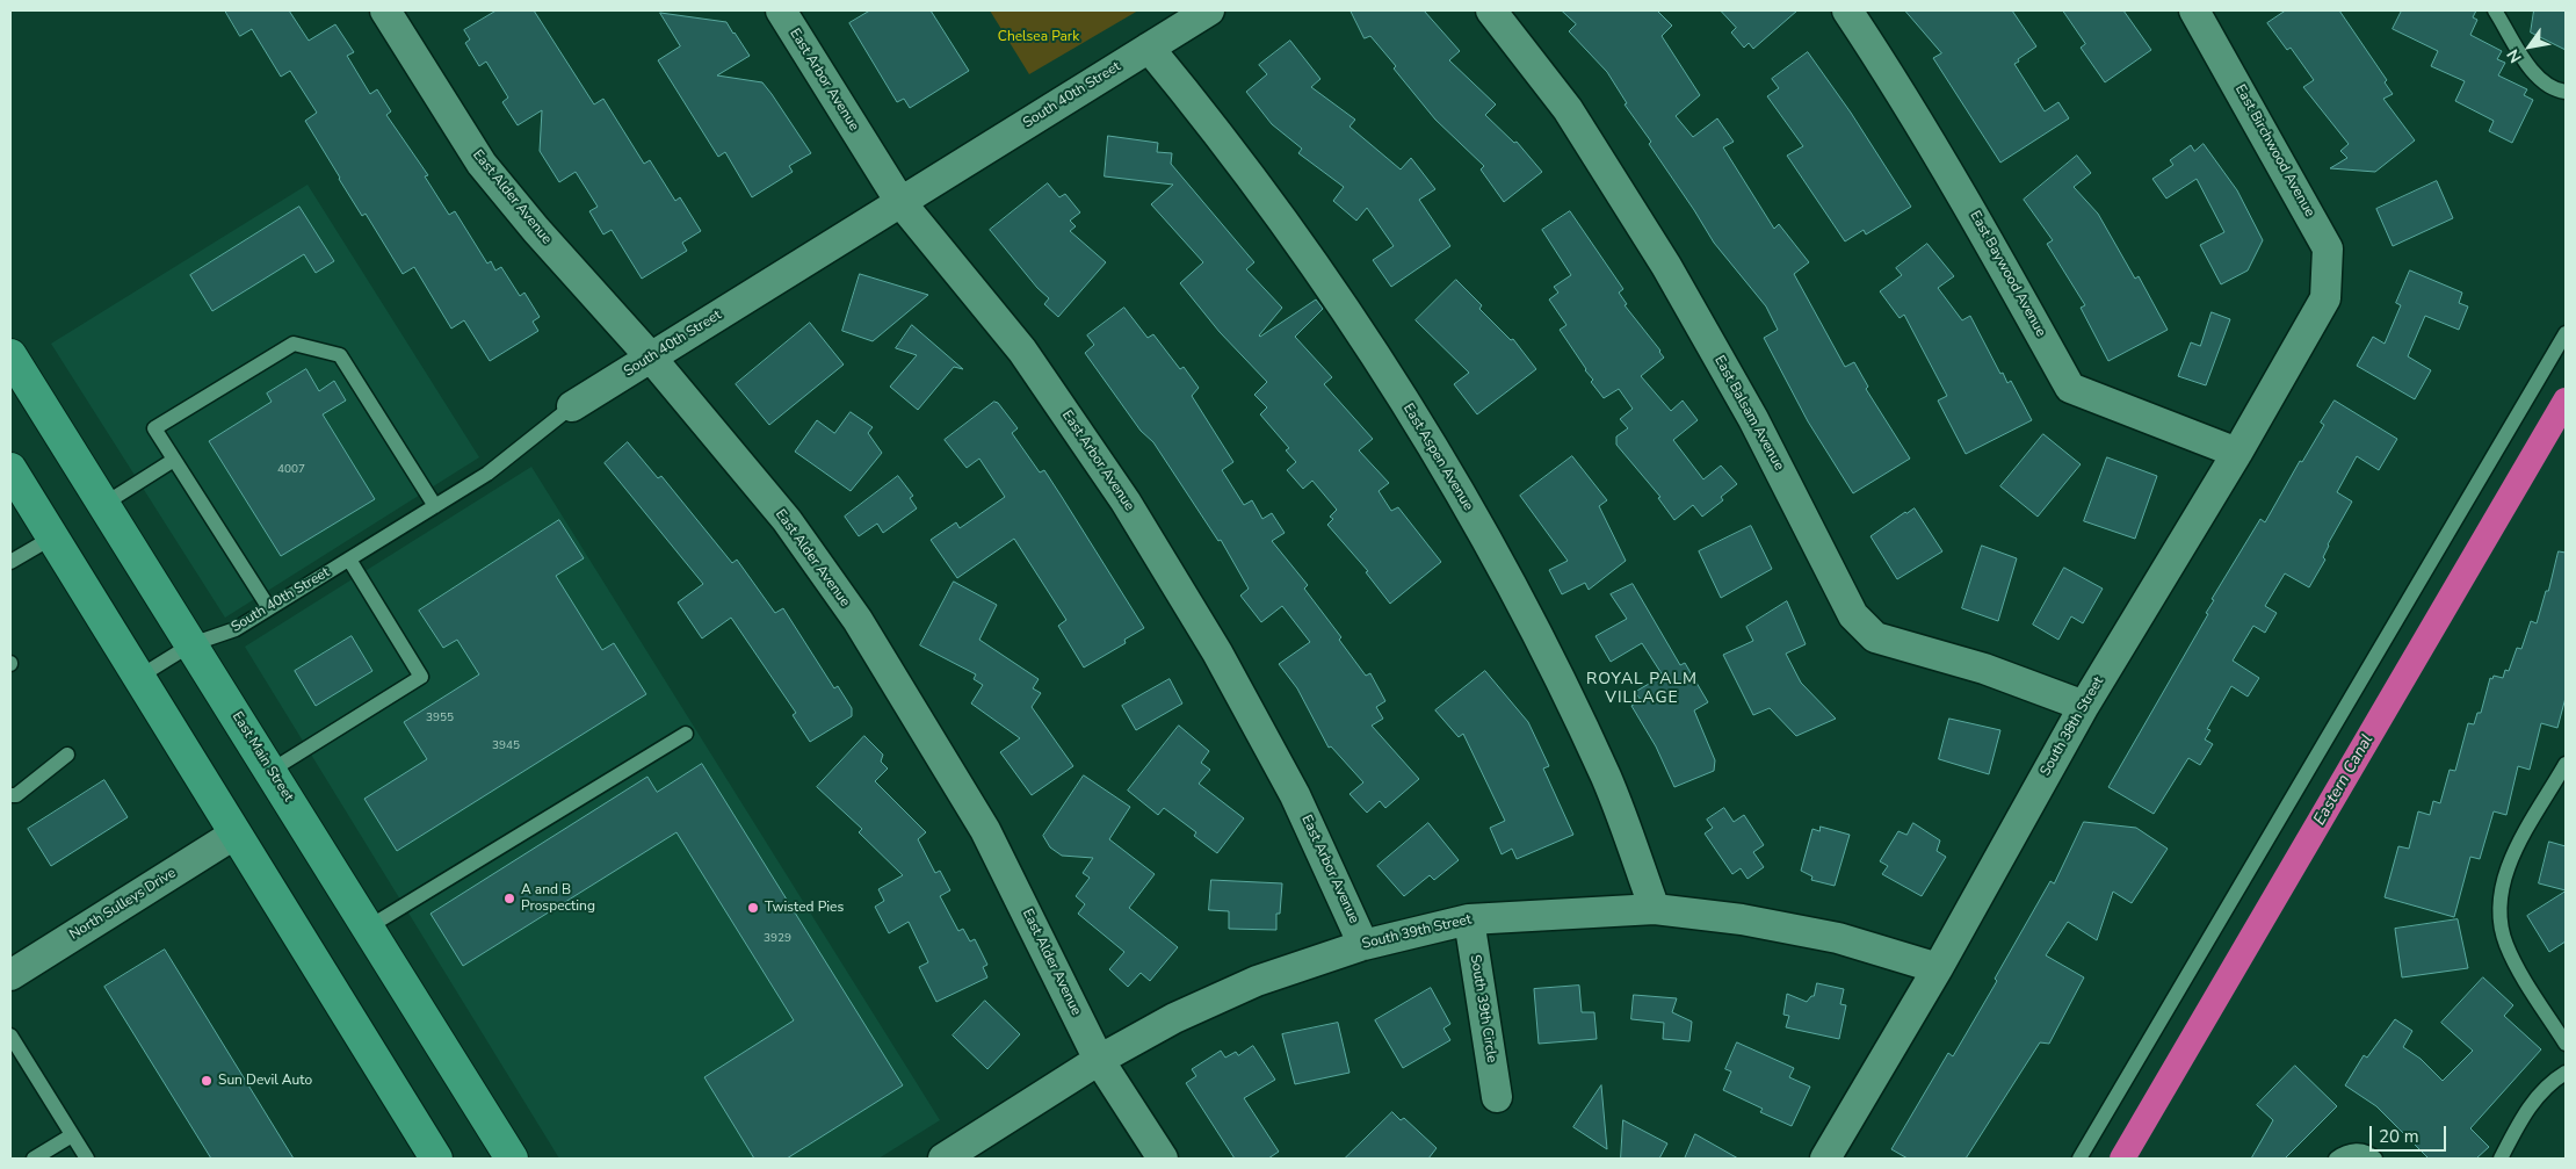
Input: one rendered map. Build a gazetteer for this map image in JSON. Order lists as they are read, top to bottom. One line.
{"streets":{"main road":["East Main Street"],"street":["East Arbor Avenue","South 40th Street","East Birchwood Avenue","East Alder Avenue","East Baywood Avenue","East Balsam Avenue","East Aspen Avenue","South 38th Street","North Sulleys Drive","South 39th Street","South 39th Circle"]},"crossings":[["East Arbor Avenue","South 40th Street"],["East Arbor Avenue","South 39th Street"],["South 40th Street","East Alder Avenue"],["South 40th Street","East Aspen Avenue"],["South 40th Street","East Main Street"],["East Birchwood Avenue","South 38th Street"],["East Alder Avenue","South 39th Street"],["East Baywood Avenue","South 38th Street"],["East Balsam Avenue","South 38th Street"],["East Aspen Avenue","South 39th Street"],["South 38th Street","South 39th Street"],["South 39th Street","South 39th Circle"]],"districts":["ROYAL PALM VILLAGE"],"water":["Eastern Canal"],"parks":["Chelsea Park"],"places":["A and B Prospecting","Twisted Pies","Sun Devil Auto"],"house_numbers":["4007","3955","3945","3929"],"scale_bar":"20 m","north":"bottom left"}
